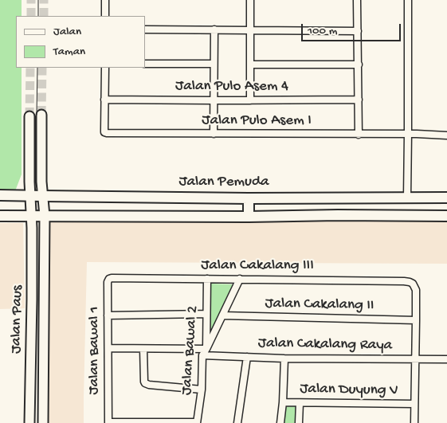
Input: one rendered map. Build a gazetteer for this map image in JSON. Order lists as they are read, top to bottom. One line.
{"streets":{"main road":["Jalan Pemuda","Jalan Paus"],"street":["Jalan Pulo Asem 4","Jalan Pulo Asem I","Jalan Cakalang III","Jalan Cakalang II","Jalan Cakalang Raya","Jalan Bawal 1","Jalan Bawal 2","Jalan Duyung V"]},"crossings":[["Jalan Pulo Asem 4","Jalan Pulo Asem I"],["Jalan Pemuda","Jalan Paus"],["Jalan Cakalang III","Jalan Cakalang II"],["Jalan Cakalang III","Jalan Bawal 1"],["Jalan Cakalang III","Jalan Bawal 2"],["Jalan Cakalang Raya","Jalan Bawal 2"]],"legend":["Jalan","Taman"],"scale_bar":"100 m"}
